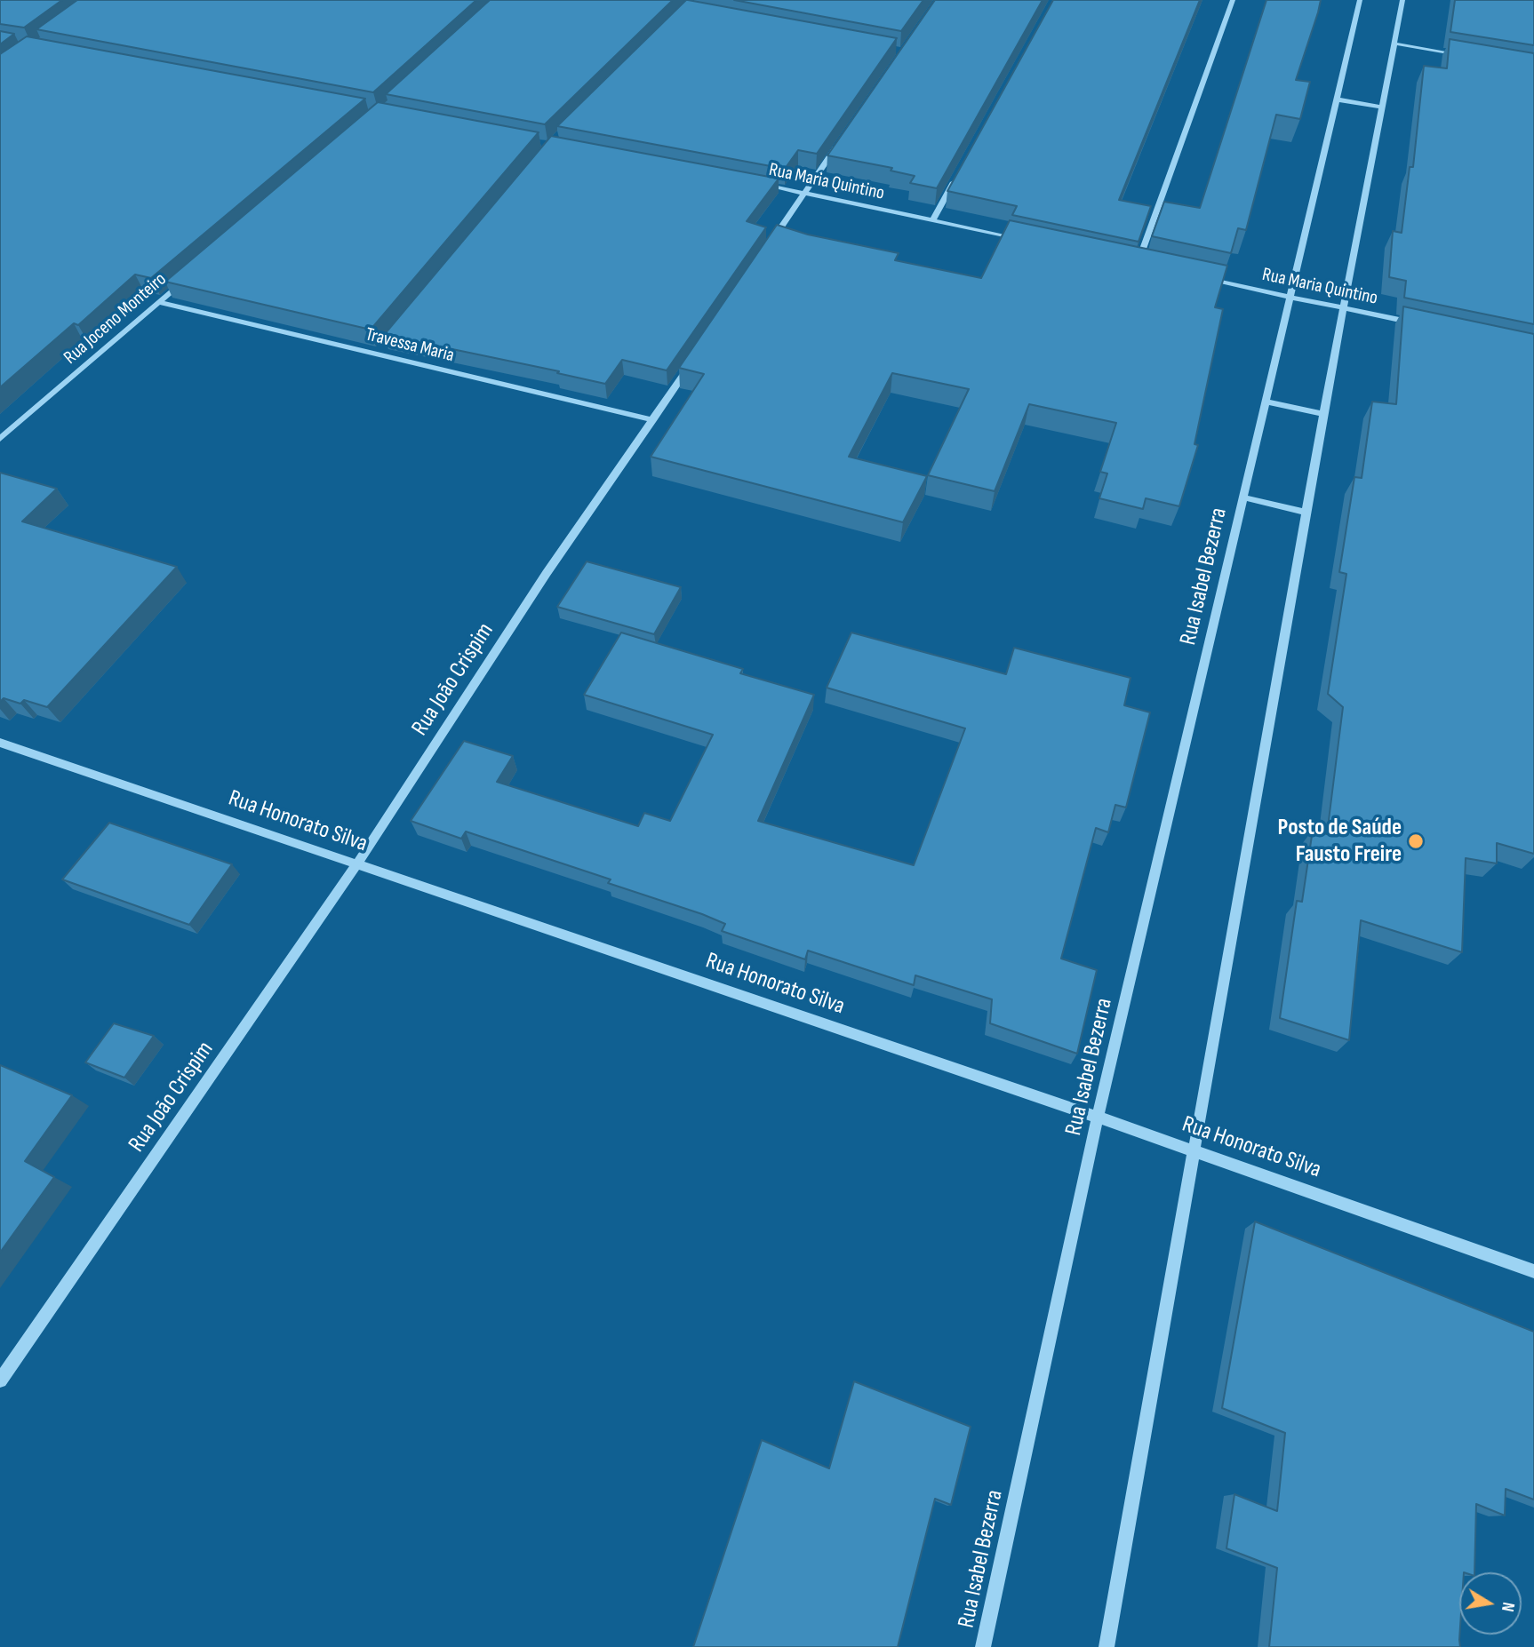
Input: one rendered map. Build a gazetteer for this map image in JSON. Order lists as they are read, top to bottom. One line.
{"streets":{"street":["Rua Maria Quintino","Rua Joceno Monteiro","Travessa Maria","Rua Isabel Bezerra","Rua João Crispim","Rua Honorato Silva"]},"crossings":[["Rua Maria Quintino","Rua Isabel Bezerra"],["Rua Joceno Monteiro","Travessa Maria"],["Travessa Maria","Rua João Crispim"],["Rua Isabel Bezerra","Rua Honorato Silva"],["Rua João Crispim","Rua Honorato Silva"]],"places":["Posto de Saúde Fausto Freire"],"north":"right"}
